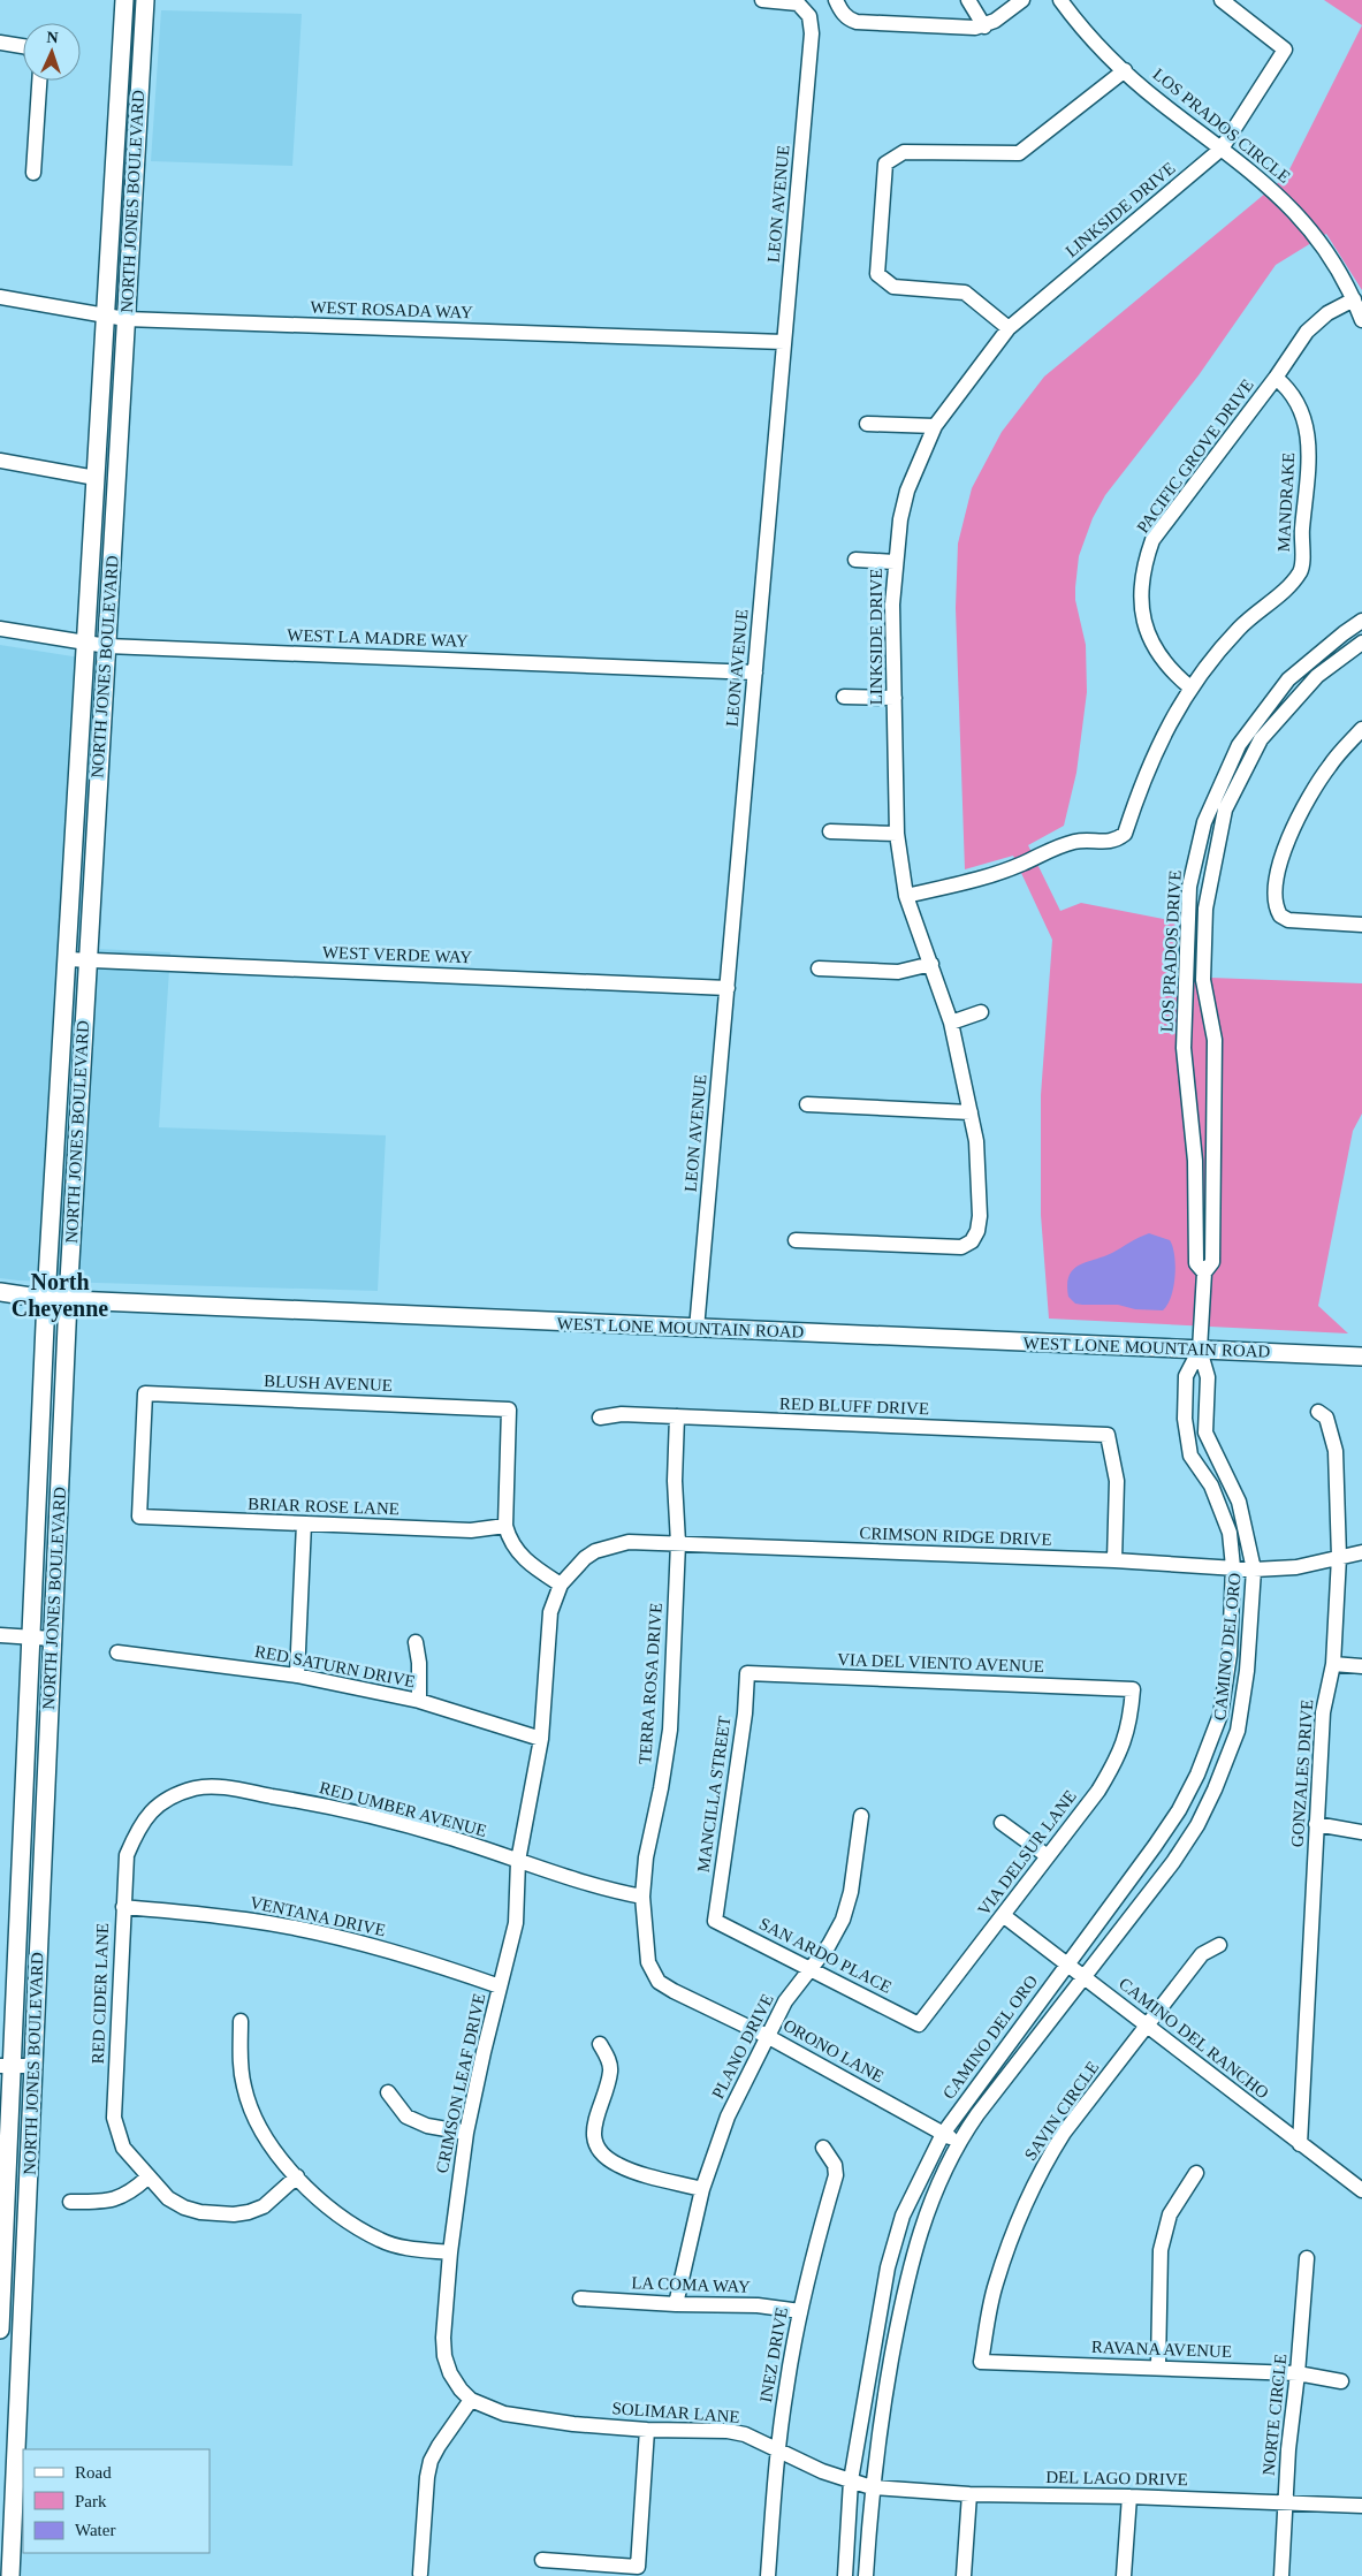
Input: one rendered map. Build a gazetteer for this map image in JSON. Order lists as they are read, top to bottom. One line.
{"streets":{"main road":["NORTH JONES BOULEVARD","WEST LONE MOUNTAIN ROAD"],"street":["LOS PRADOS CIRCLE","LEON AVENUE","LINKSIDE DRIVE","WEST ROSADA WAY","PACIFIC GROVE DRIVE","MANDRAKE","WEST LA MADRE WAY","LOS PRADOS DRIVE","WEST VERDE WAY","BLUSH AVENUE","RED BLUFF DRIVE","BRIAR ROSE LANE","CRIMSON RIDGE DRIVE","CAMINO DEL ORO","VIA DEL VIENTO AVENUE","RED SATURN DRIVE","TERRA ROSA DRIVE","GONZALES DRIVE","MANCILLA STREET","RED UMBER AVENUE","VIA DELSUR LANE","VENTANA DRIVE","SAN ARDO PLACE","RED CIDER LANE","CAMINO DEL RANCHO","PLANO DRIVE","ORONO LANE","CRIMSON LEAF DRIVE","SAVIN CIRCLE","LA COMA WAY","RAVANA AVENUE","INEZ DRIVE","SOLIMAR LANE","NORTE CIRCLE","DEL LAGO DRIVE"]},"crossings":[["LOS PRADOS CIRCLE","LINKSIDE DRIVE"],["LOS PRADOS CIRCLE","PACIFIC GROVE DRIVE"],["NORTH JONES BOULEVARD","WEST ROSADA WAY"],["NORTH JONES BOULEVARD","WEST LA MADRE WAY"],["NORTH JONES BOULEVARD","WEST VERDE WAY"],["NORTH JONES BOULEVARD","WEST LONE MOUNTAIN ROAD"],["LEON AVENUE","WEST ROSADA WAY"],["LEON AVENUE","WEST LA MADRE WAY"],["LEON AVENUE","WEST VERDE WAY"],["LEON AVENUE","WEST LONE MOUNTAIN ROAD"],["PACIFIC GROVE DRIVE","MANDRAKE"],["LOS PRADOS DRIVE","WEST LONE MOUNTAIN ROAD"],["LOS PRADOS DRIVE","CAMINO DEL ORO"],["WEST LONE MOUNTAIN ROAD","CAMINO DEL ORO"],["BLUSH AVENUE","BRIAR ROSE LANE"],["RED BLUFF DRIVE","CRIMSON RIDGE DRIVE"],["RED BLUFF DRIVE","TERRA ROSA DRIVE"],["CRIMSON RIDGE DRIVE","CAMINO DEL ORO"],["CRIMSON RIDGE DRIVE","TERRA ROSA DRIVE"],["CRIMSON RIDGE DRIVE","GONZALES DRIVE"],["CRIMSON RIDGE DRIVE","CRIMSON LEAF DRIVE"],["CAMINO DEL ORO","CAMINO DEL RANCHO"],["CAMINO DEL ORO","ORONO LANE"],["CAMINO DEL ORO","SOLIMAR LANE"],["CAMINO DEL ORO","DEL LAGO DRIVE"],["VIA DEL VIENTO AVENUE","MANCILLA STREET"],["VIA DEL VIENTO AVENUE","VIA DELSUR LANE"],["RED SATURN DRIVE","CRIMSON LEAF DRIVE"],["TERRA ROSA DRIVE","RED UMBER AVENUE"],["TERRA ROSA DRIVE","ORONO LANE"],["GONZALES DRIVE","CAMINO DEL RANCHO"],["MANCILLA STREET","SAN ARDO PLACE"],["RED UMBER AVENUE","RED CIDER LANE"],["RED UMBER AVENUE","CRIMSON LEAF DRIVE"],["VIA DELSUR LANE","SAN ARDO PLACE"],["VIA DELSUR LANE","CAMINO DEL RANCHO"],["VENTANA DRIVE","RED CIDER LANE"],["VENTANA DRIVE","CRIMSON LEAF DRIVE"],["SAN ARDO PLACE","PLANO DRIVE"],["CAMINO DEL RANCHO","SAVIN CIRCLE"],["PLANO DRIVE","ORONO LANE"],["PLANO DRIVE","LA COMA WAY"],["CRIMSON LEAF DRIVE","SOLIMAR LANE"],["SAVIN CIRCLE","RAVANA AVENUE"],["LA COMA WAY","INEZ DRIVE"],["RAVANA AVENUE","NORTE CIRCLE"],["INEZ DRIVE","SOLIMAR LANE"],["SOLIMAR LANE","DEL LAGO DRIVE"],["NORTE CIRCLE","DEL LAGO DRIVE"]],"districts":["North Cheyenne"],"legend":["Road","Park","Water"],"north":"top"}
